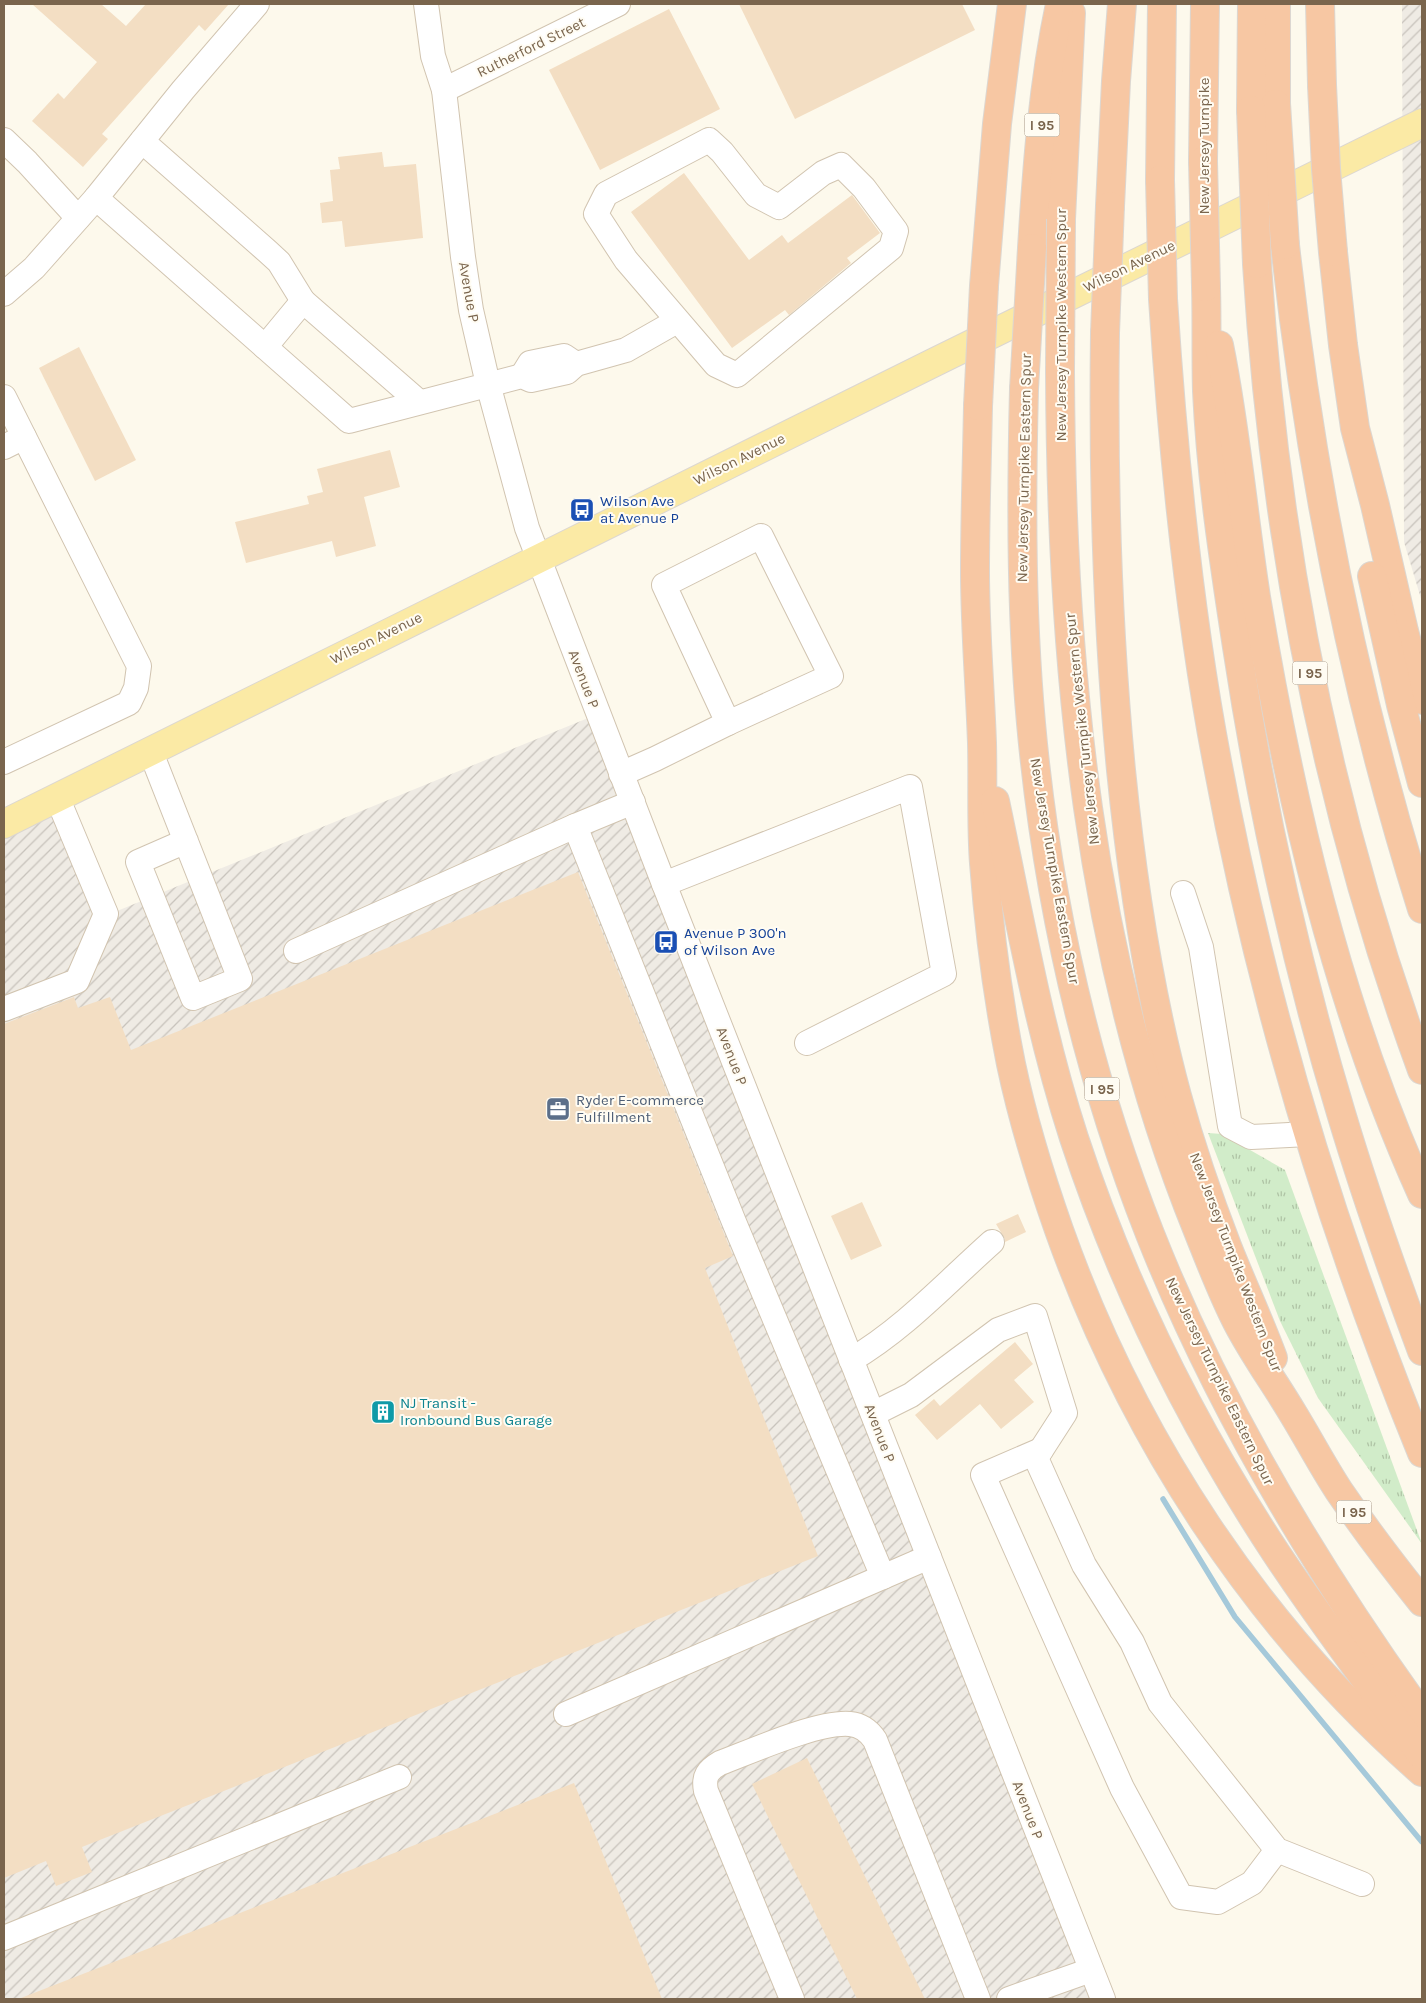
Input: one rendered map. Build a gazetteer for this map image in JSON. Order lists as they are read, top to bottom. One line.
{"streets":{"highway":["I 95","New Jersey Turnpike","New Jersey Turnpike Western Spur","New Jersey Turnpike Eastern Spur"],"main road":["Wilson Avenue"],"street":["Rutherford Street","Avenue P"]},"crossings":[["Rutherford Street","Avenue P"],["I 95","New Jersey Turnpike"],["Wilson Avenue","Avenue P"]],"places":{"bus stop":["Wilson Ave at Avenue P","Avenue P 300'n of Wilson Ave"],"office":["Ryder E-commerce Fulfillment"],"building":["NJ Transit - Ironbound Bus Garage"]}}
